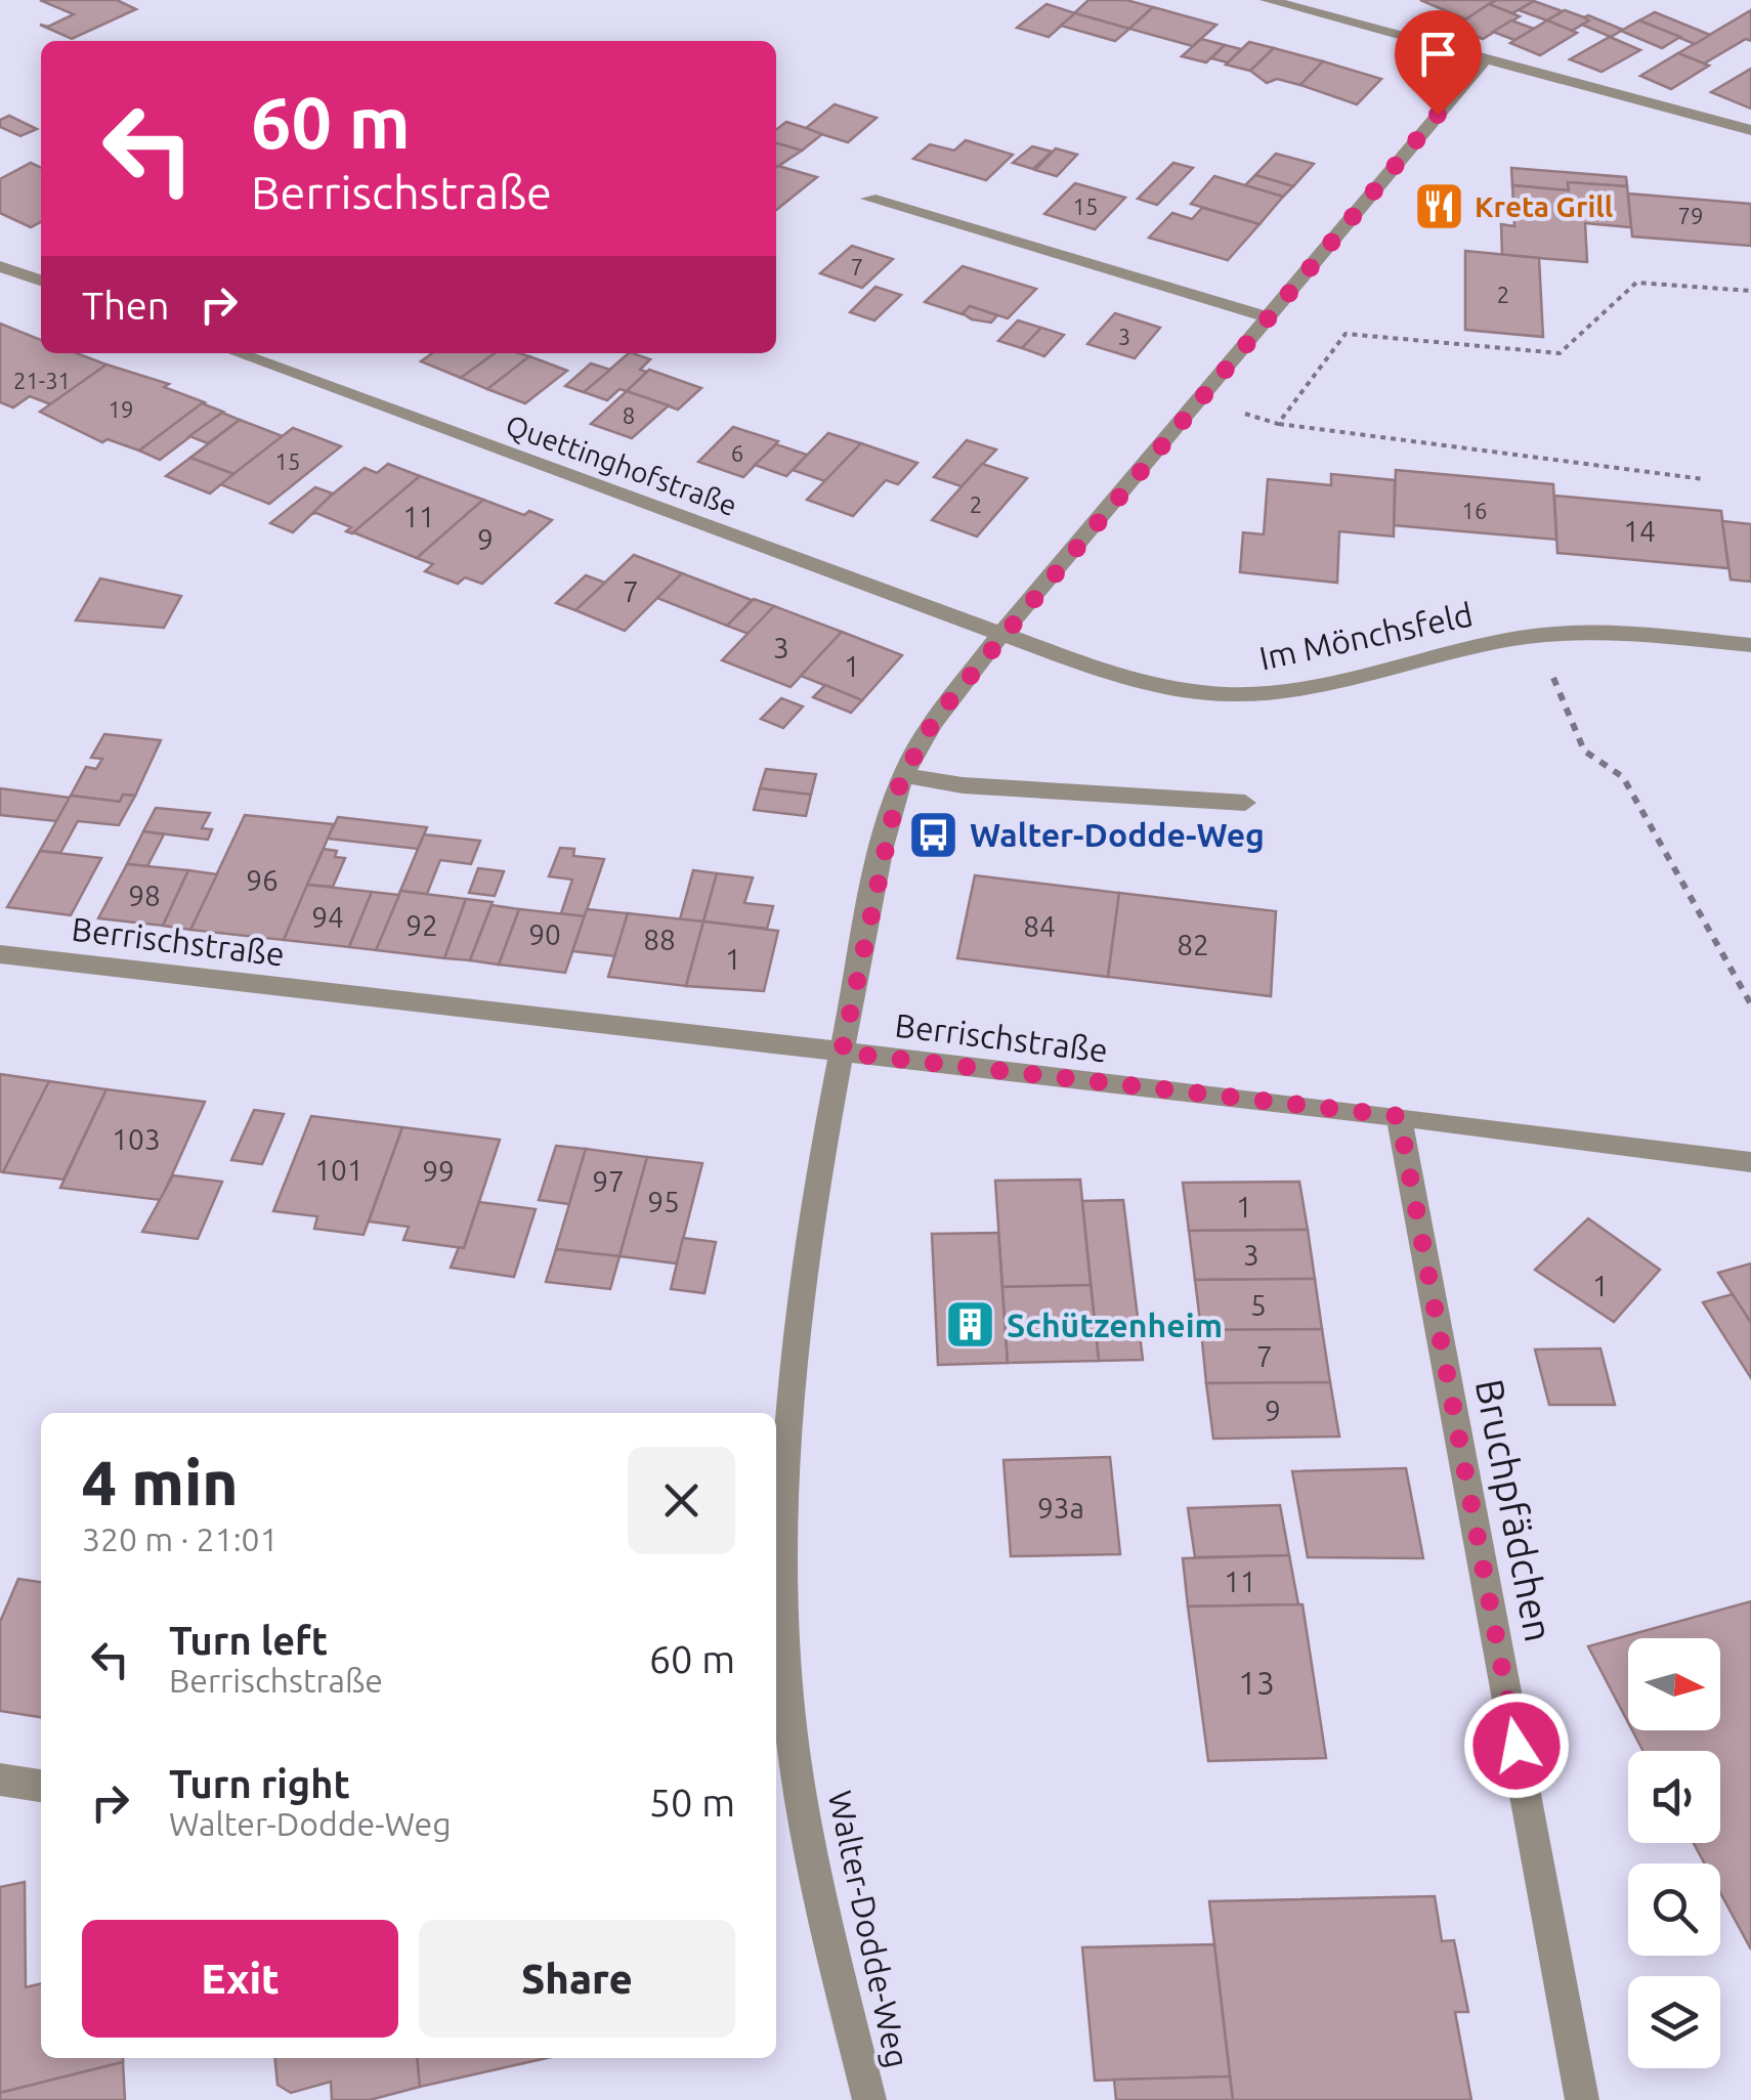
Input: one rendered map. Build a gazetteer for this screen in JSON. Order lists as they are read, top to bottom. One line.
{"streets":{"street":["Quettinghofstraße","Im Mönchsfeld","Berrischstraße","Bruchpfädchen","Walter-Dodde-Weg"]},"crossings":[["Quettinghofstraße","Im Mönchsfeld"],["Quettinghofstraße","Walter-Dodde-Weg"],["Im Mönchsfeld","Walter-Dodde-Weg"],["Berrischstraße","Bruchpfädchen"],["Berrischstraße","Walter-Dodde-Weg"]],"places":{"restaurant":["Kreta Grill"],"bus stop":["Walter-Dodde-Weg"],"building":["Schützenheim"]},"house_numbers":["15","79","7","2","3","21-31","19","8","6","15","2","16","11","14","9","7","3","1","96","98","94","92","84","90","88","82","1","103","101","99","97","95","1","3","1","5","7","9","93a","11","13"],"north":"right","page":{"turn":["60 m","Berrischstraße"],"then":"Then","heading":["4 min","320 m · 21:01"],"list":[{"name":"Turn left","note":"Berrischstraße","value":"60 m"},{"name":"Turn right","note":"Walter-Dodde-Weg","value":"50 m"}],"buttons":["Exit","Share"]}}
